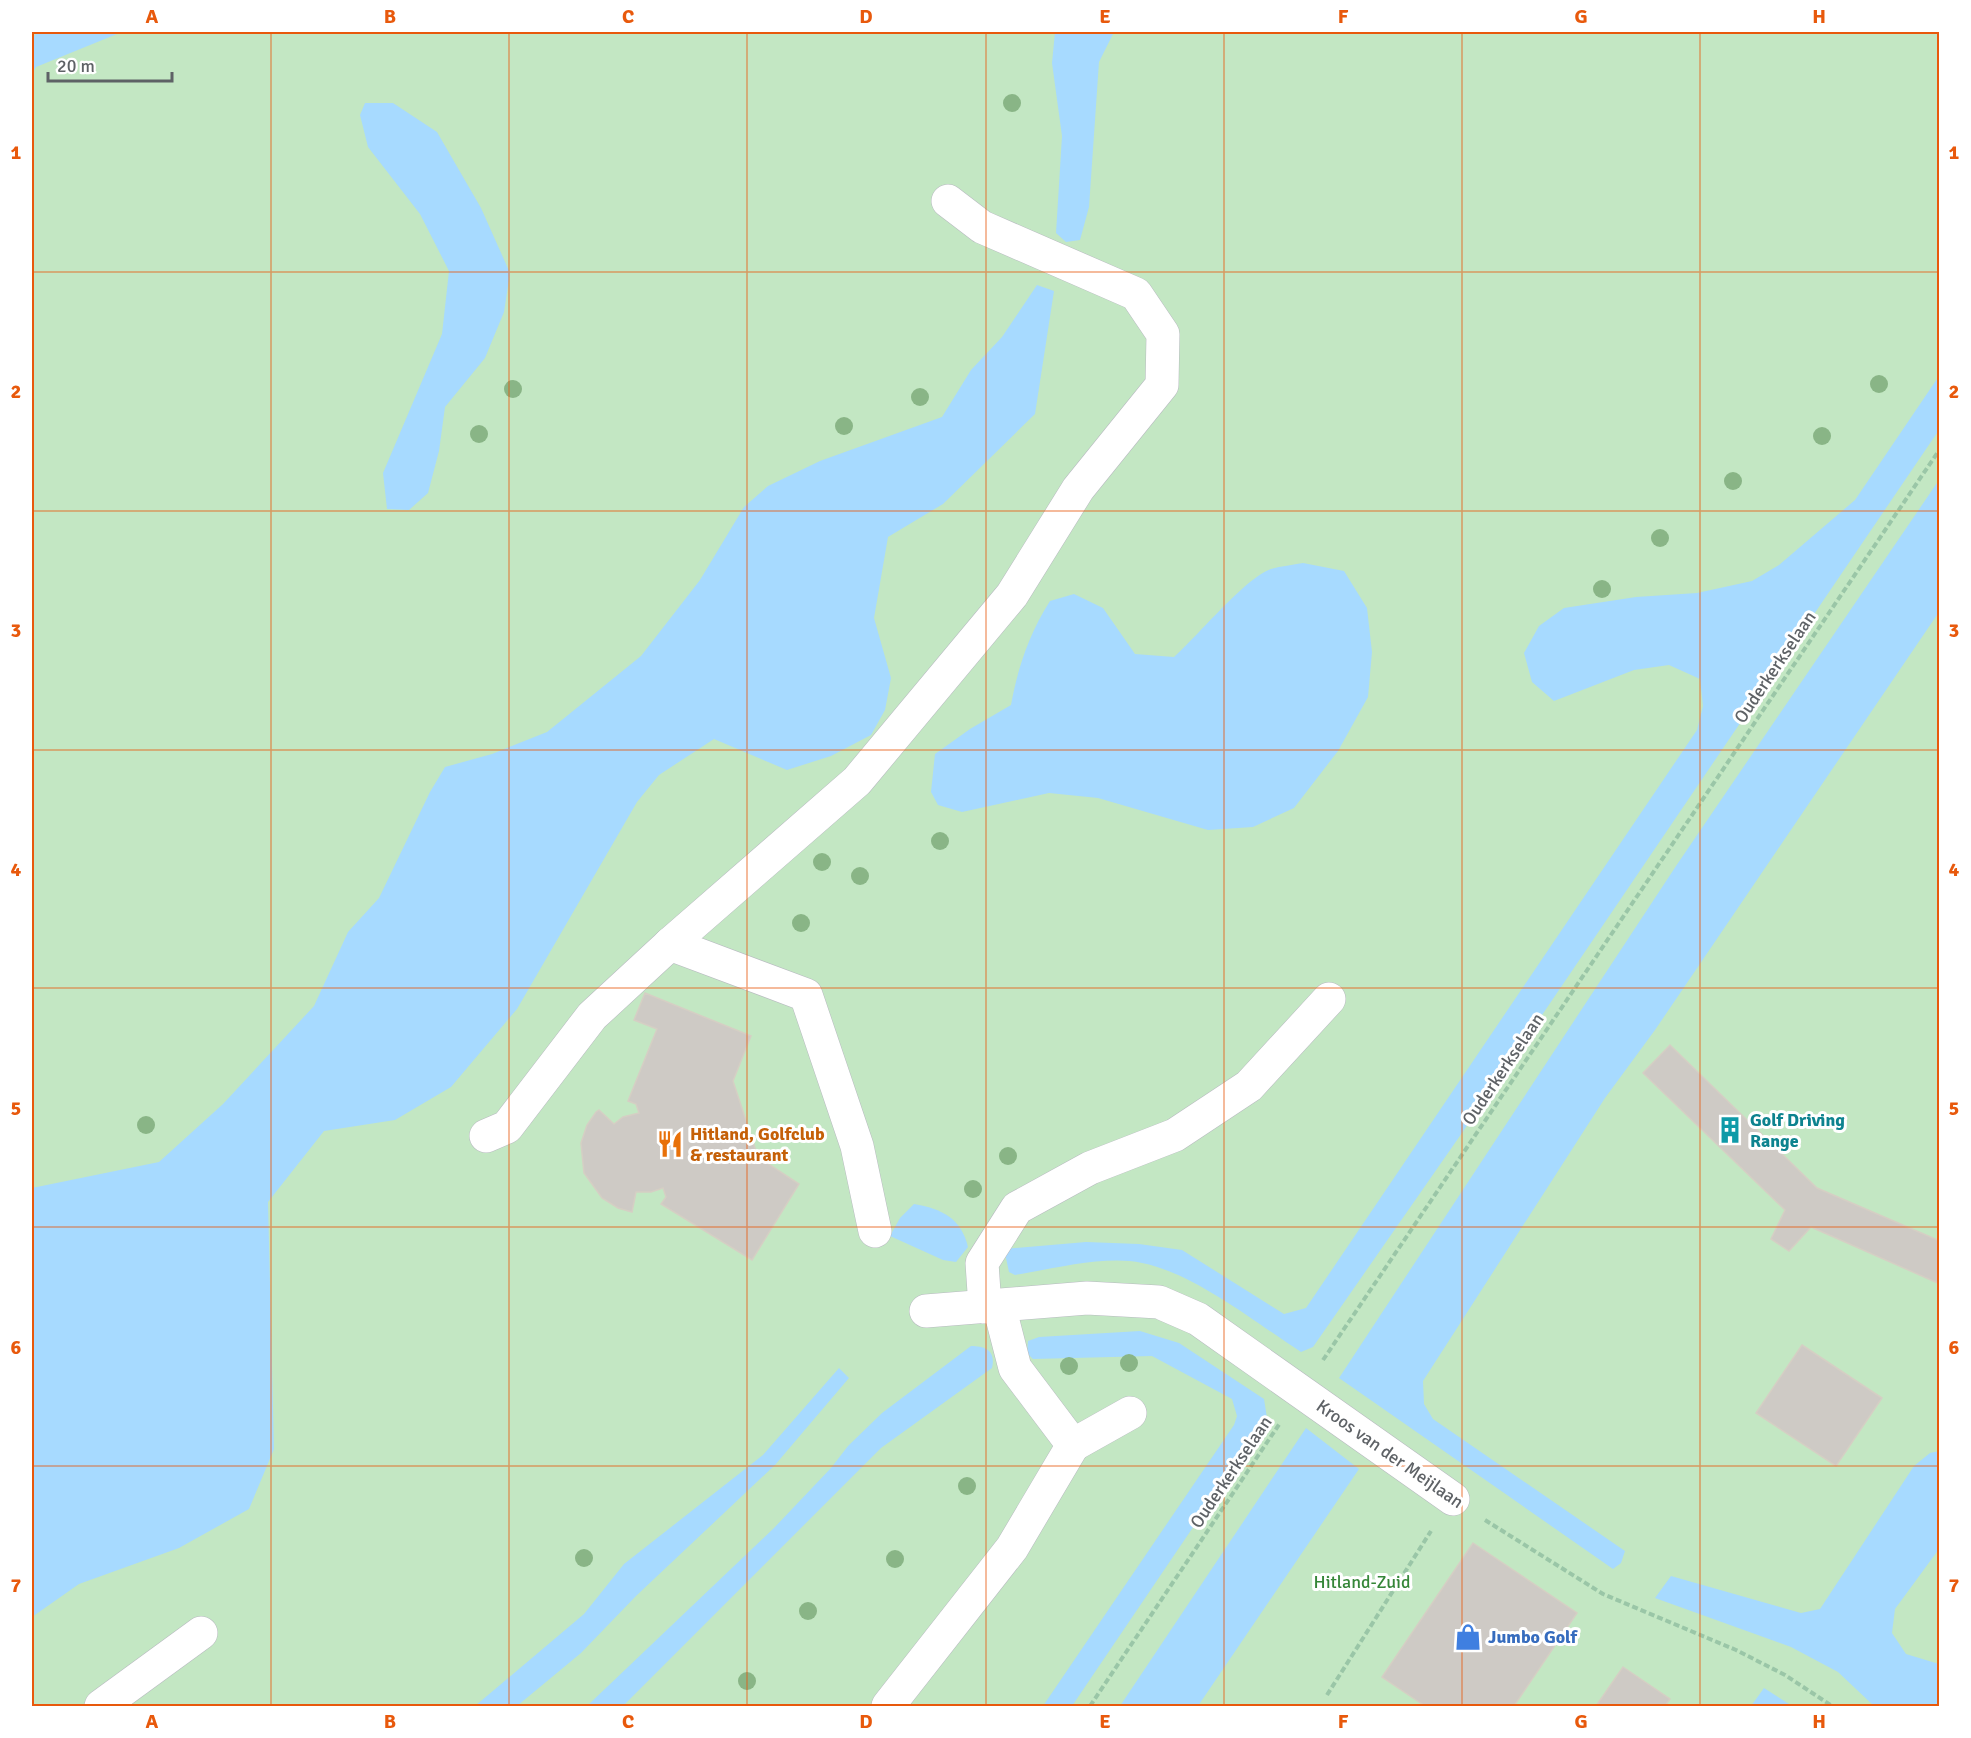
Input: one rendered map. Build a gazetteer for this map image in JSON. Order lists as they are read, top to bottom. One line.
{"streets":{"lane":["Kroos van der Meijlaan"],"path":["Ouderkerkselaan"]},"crossings":[["Ouderkerkselaan","Kroos van der Meijlaan"]],"parks":["Hitland-Zuid"],"places":{"building":["Golf Driving Range"],"restaurant":["Hitland, Golfclub & restaurant"],"shop":["Jumbo Golf"]},"scale_bar":"20 m","grid":{"columns":["A","B","C","D","E","F","G","H"],"rows":["1","2","3","4","5","6","7"]}}
